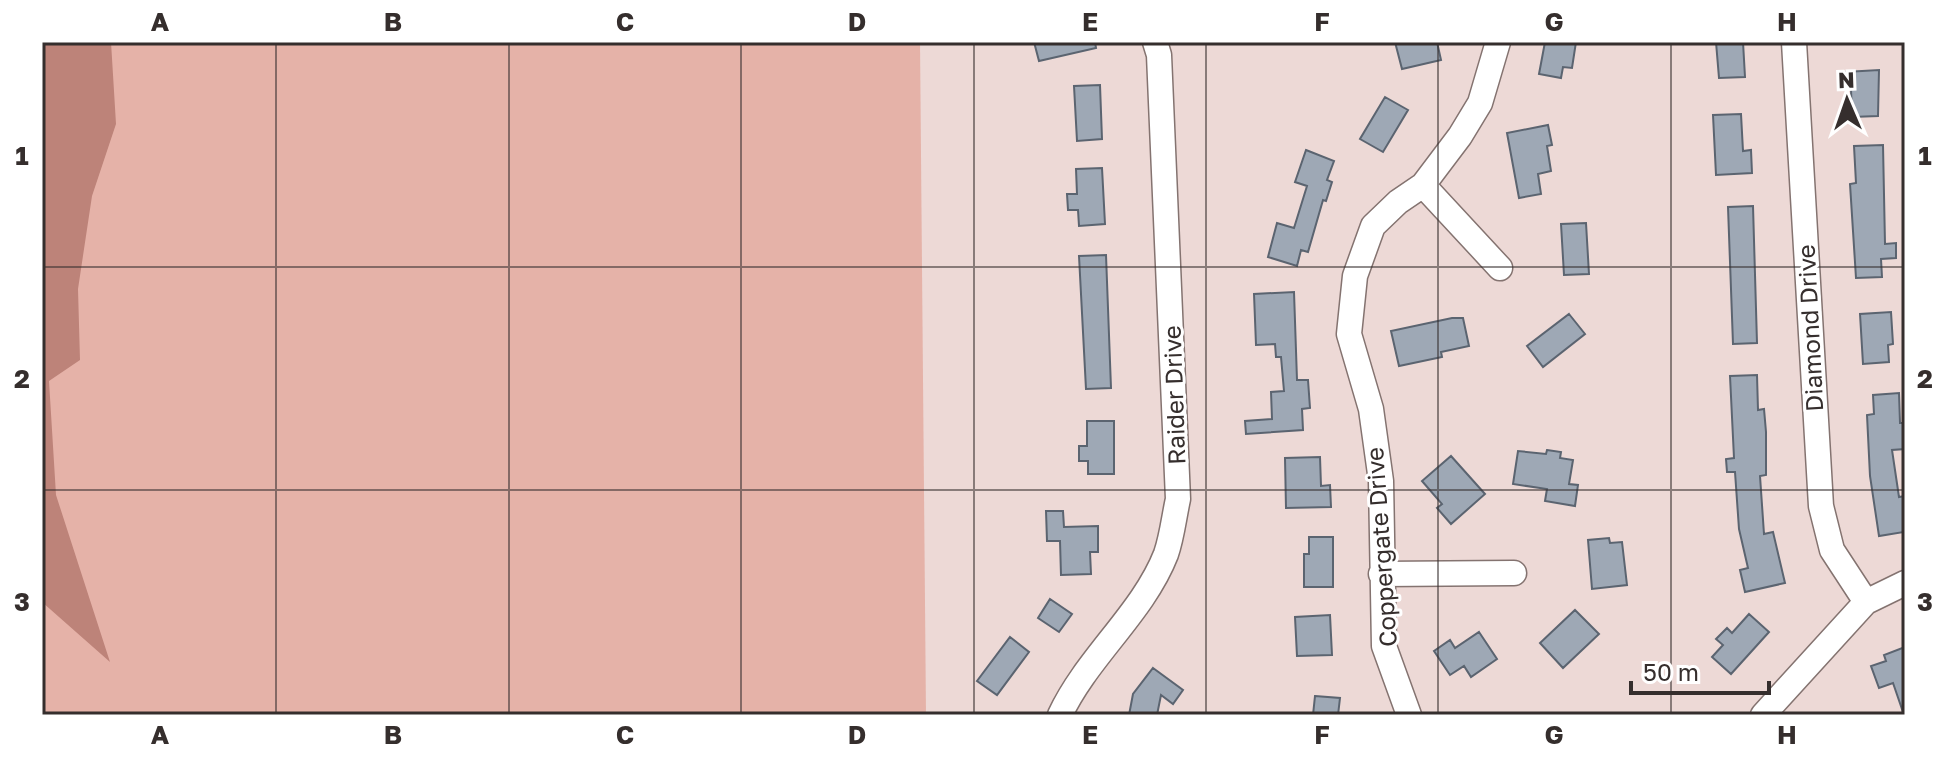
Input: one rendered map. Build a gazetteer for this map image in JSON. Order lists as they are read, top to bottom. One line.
{"streets":{"street":["Diamond Drive","Raider Drive","Coppergate Drive"]},"scale_bar":"50 m","north":"top","grid":{"columns":["A","B","C","D","E","F","G","H"],"rows":["1","2","3"]}}
